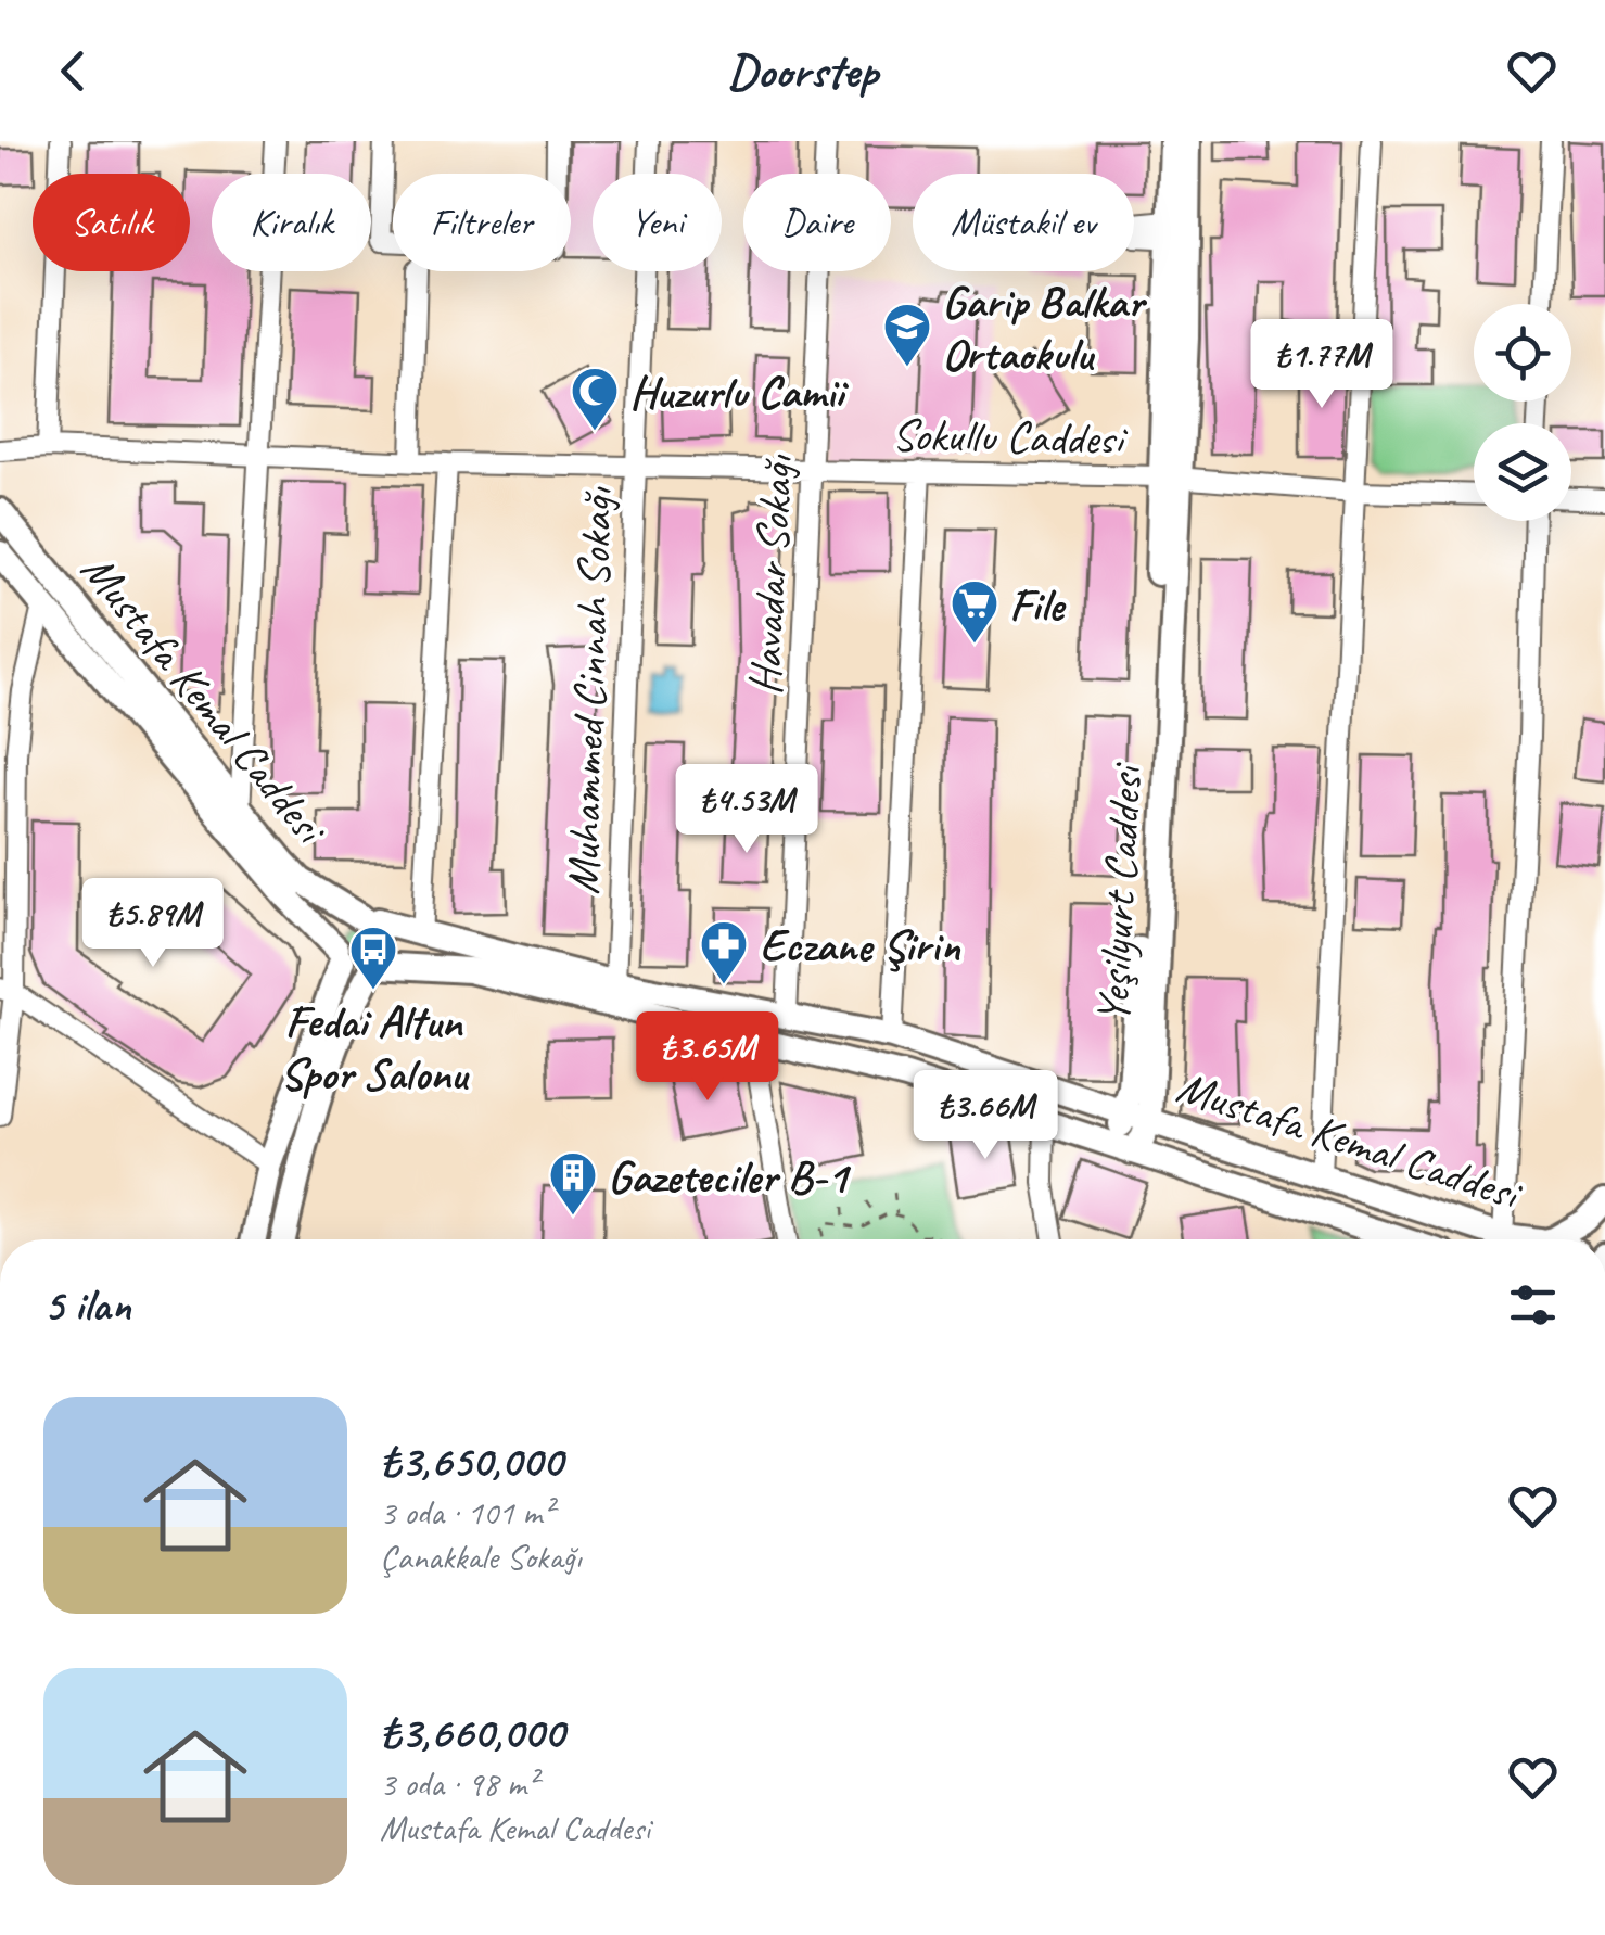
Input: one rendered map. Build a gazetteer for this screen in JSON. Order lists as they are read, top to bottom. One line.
{"streets":{"main road":["Mustafa Kemal Caddesi","Yeşilyurt Caddesi"],"street":["Sokullu Caddesi","Havadar Sokağı","Muhammed Cinnah Sokağı"]},"crossings":[["Sokullu Caddesi","Havadar Sokağı"],["Sokullu Caddesi","Muhammed Cinnah Sokağı"],["Sokullu Caddesi","Yeşilyurt Caddesi"],["Havadar Sokağı","Mustafa Kemal Caddesi"],["Muhammed Cinnah Sokağı","Mustafa Kemal Caddesi"],["Mustafa Kemal Caddesi","Yeşilyurt Caddesi"]],"places":{"school or university":["Garip Balkar Ortaokulu"],"mosque":["Huzurlu Camii"],"supermarket":["File"],"pharmacy":["Eczane Şirin"],"bus stop":["Fedai Altun Spor Salonu"],"building":["Gazeteciler B-1"]},"page":{"header":"Doorstep","chip":["Satılık","Kiralık","Filtreler","Yeni","Daire","Müstakil ev"],"price":["₺1.77M","₺4.53M","₺5.89M","₺3.65M","₺3.66M"],"heading":"5 ilan","list":[{"name":"₺3,650,000","note":"3 oda · 101 m² · Çanakkale Sokağı"},{"name":"₺3,660,000","note":"3 oda · 98 m² · Mustafa Kemal Caddesi"}]}}
